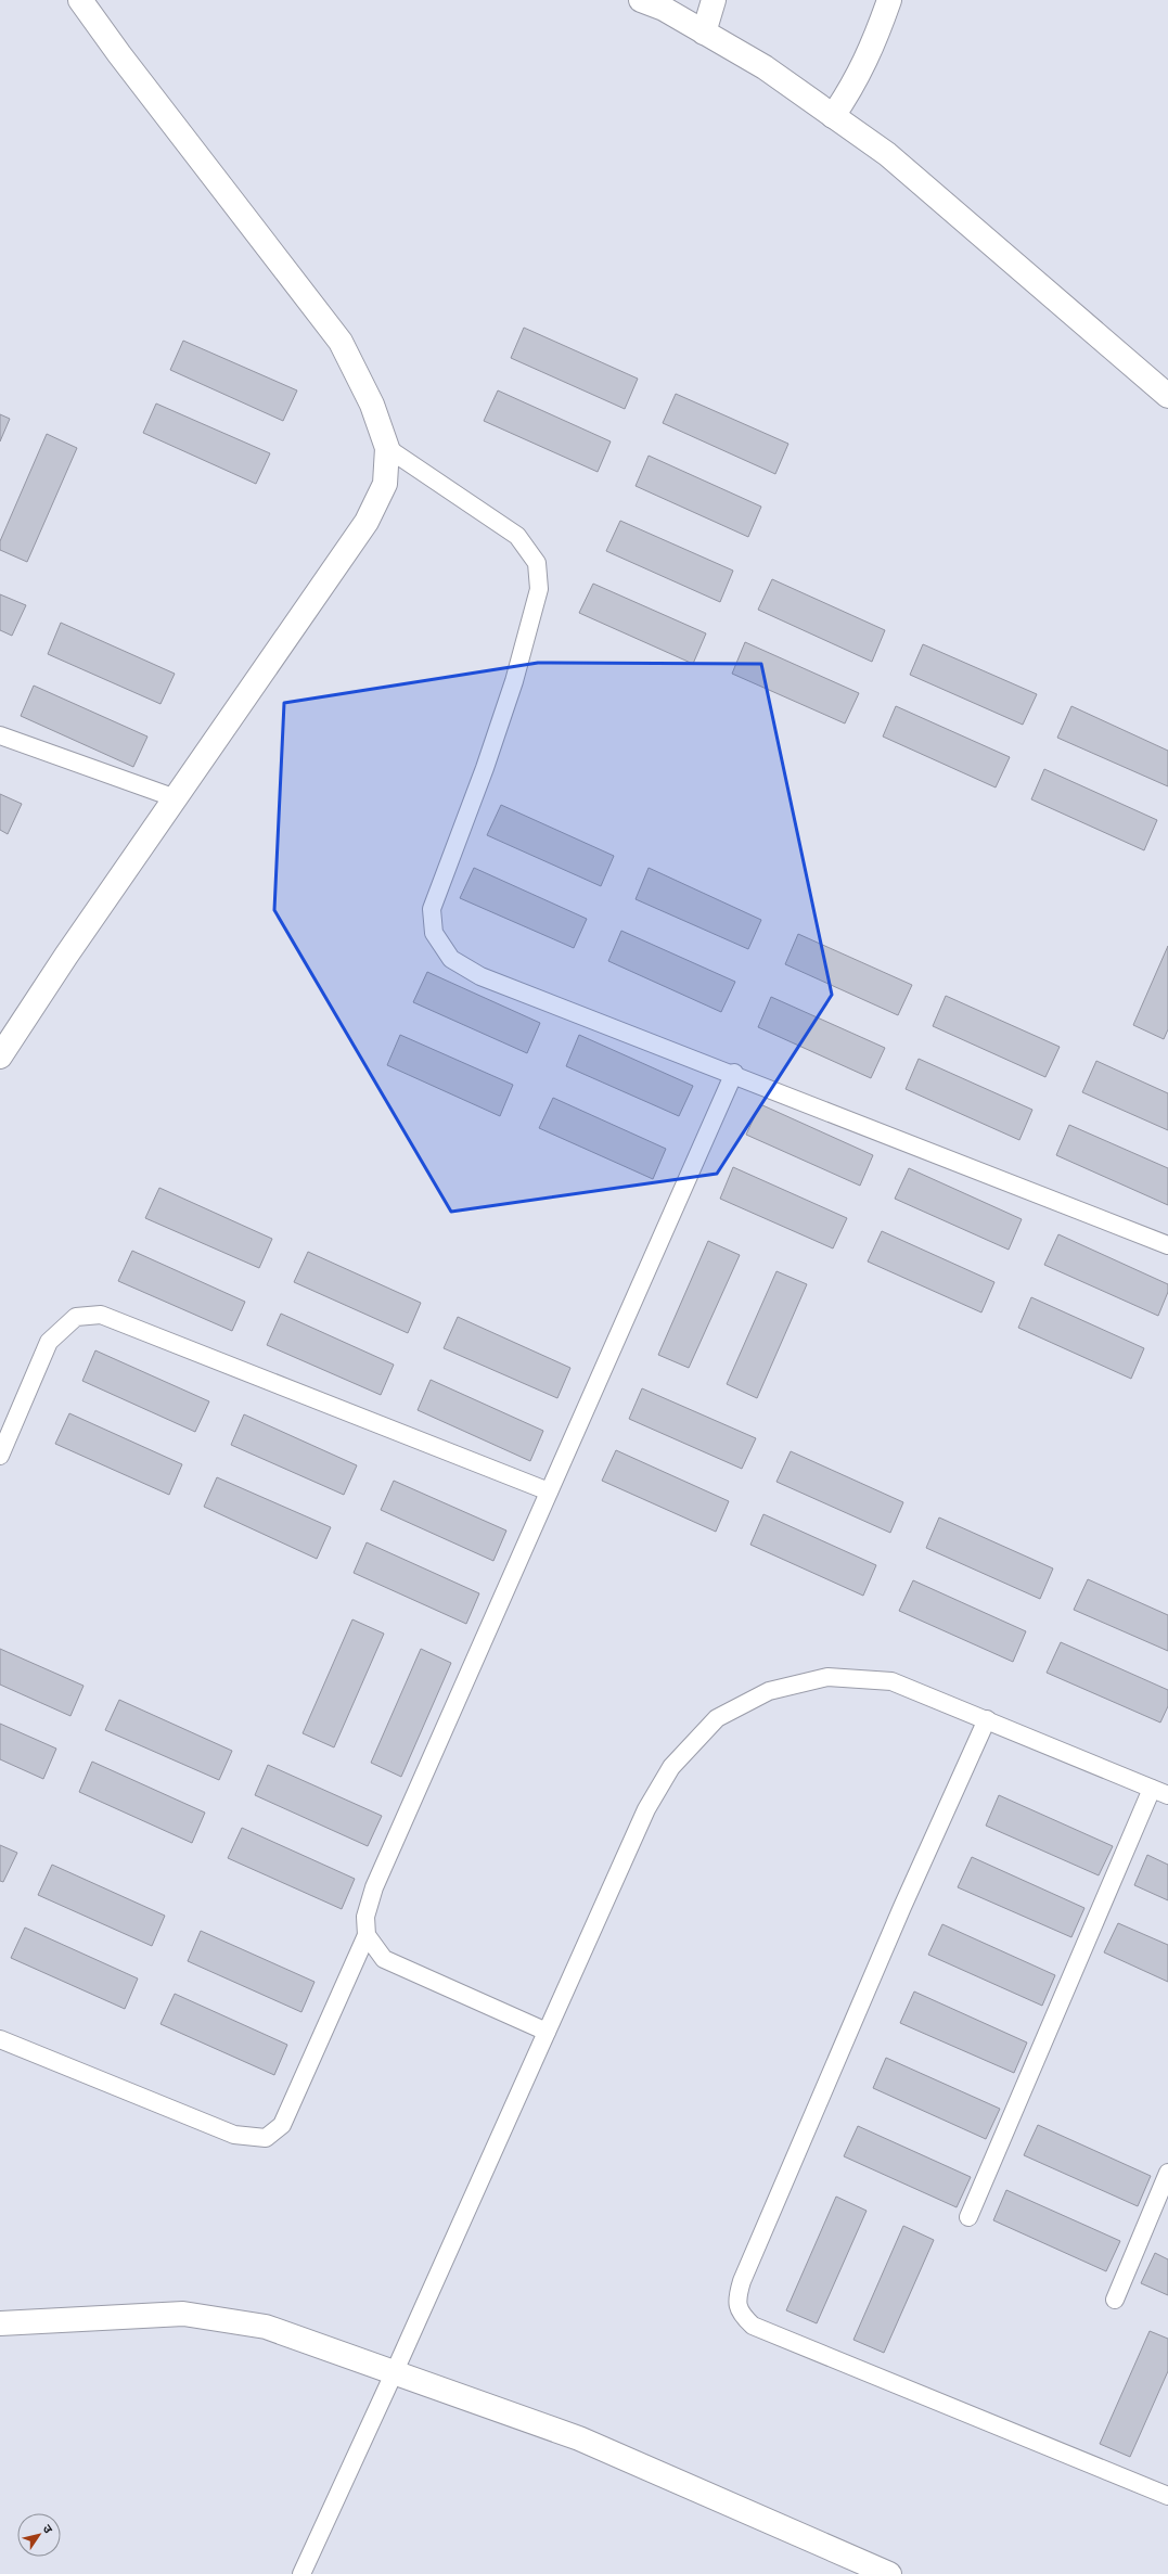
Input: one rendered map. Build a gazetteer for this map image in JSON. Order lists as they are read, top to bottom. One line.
{"north":"top right"}
